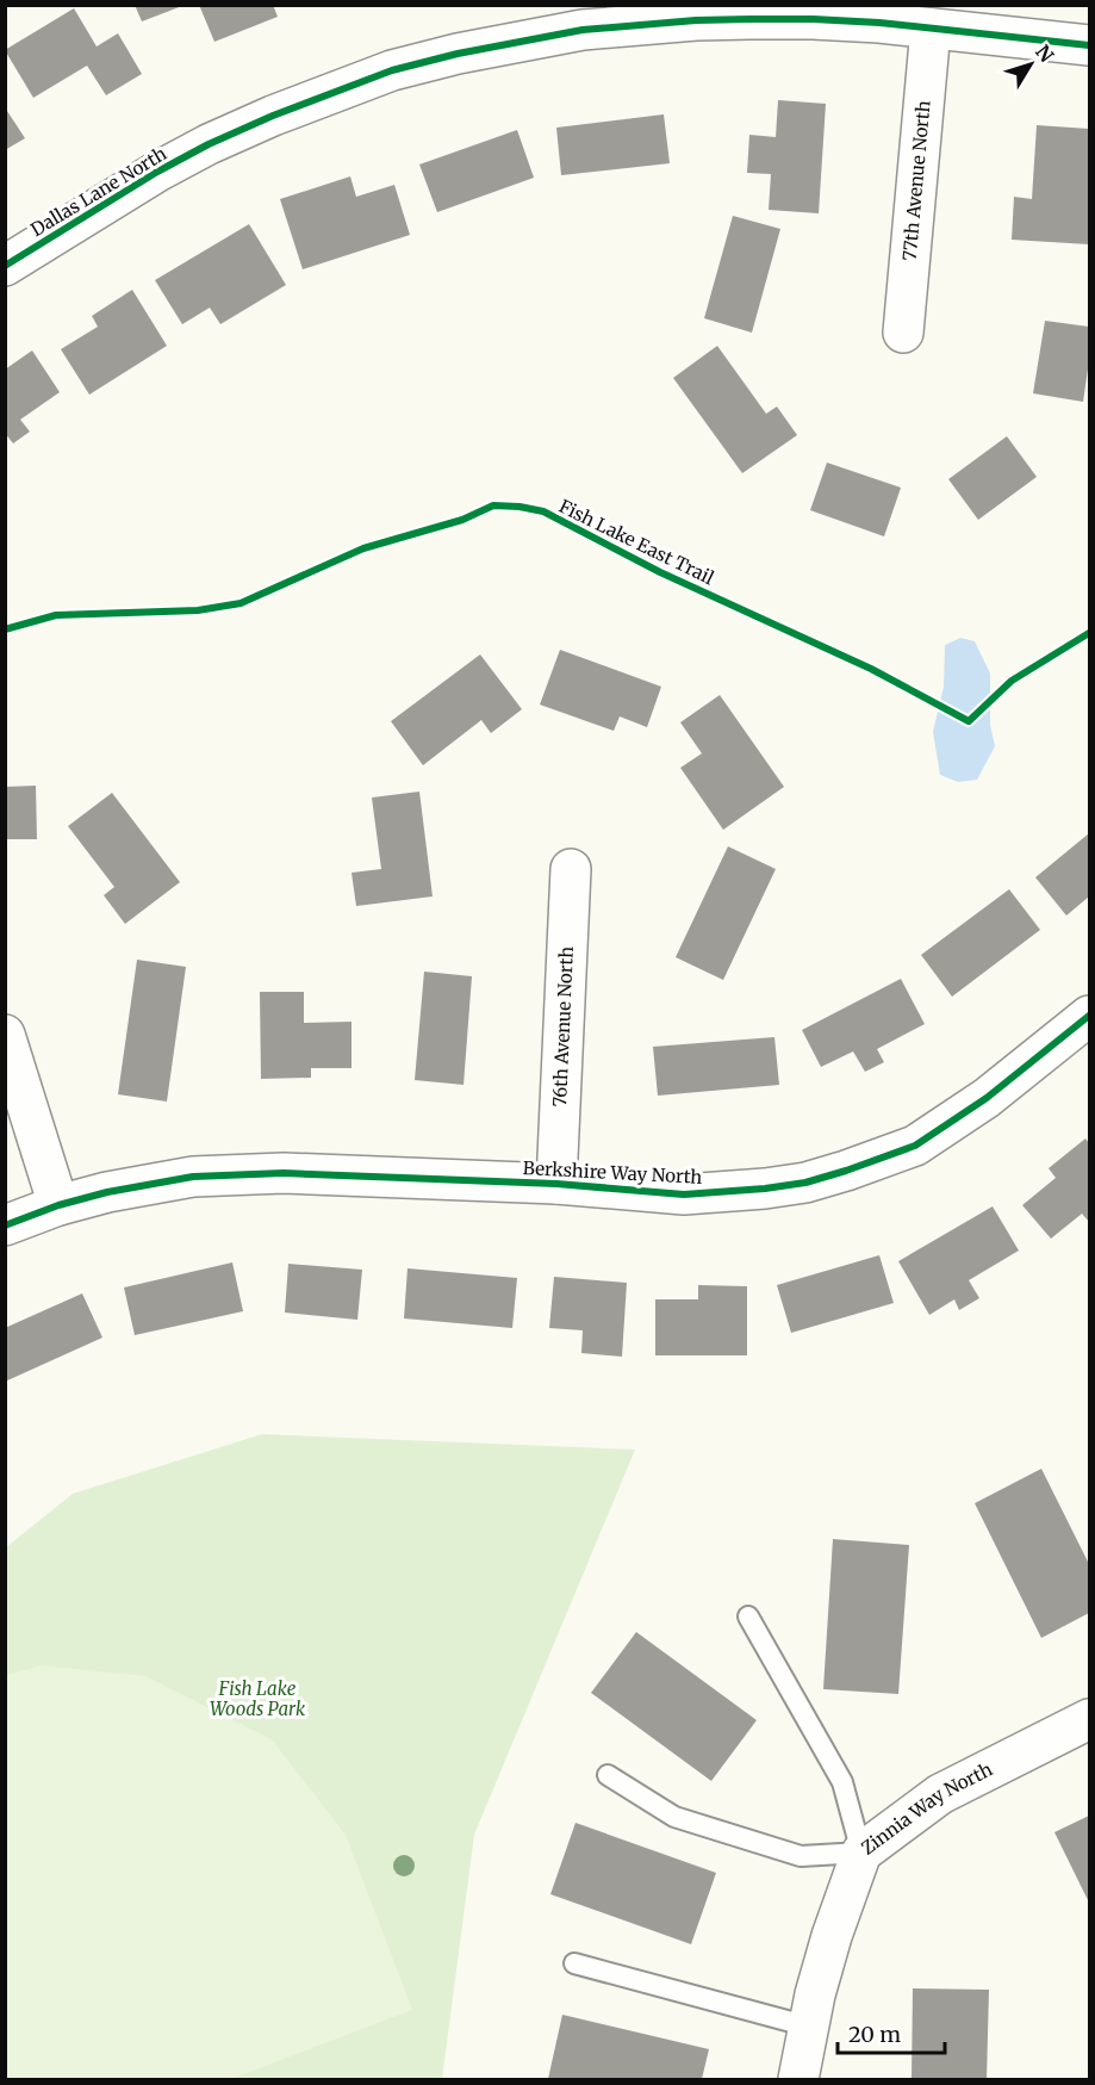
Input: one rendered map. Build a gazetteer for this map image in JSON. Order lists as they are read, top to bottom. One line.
{"streets":{"street":["77th Avenue North","Dallas Lane North","76th Avenue North","Berkshire Way North","Zinnia Way North"],"cycle path":["Fish Lake East Trail"]},"crossings":[["77th Avenue North","Dallas Lane North"],["76th Avenue North","Berkshire Way North"]],"parks":["Fish Lake Woods Park"],"scale_bar":"20 m","north":"top right"}
